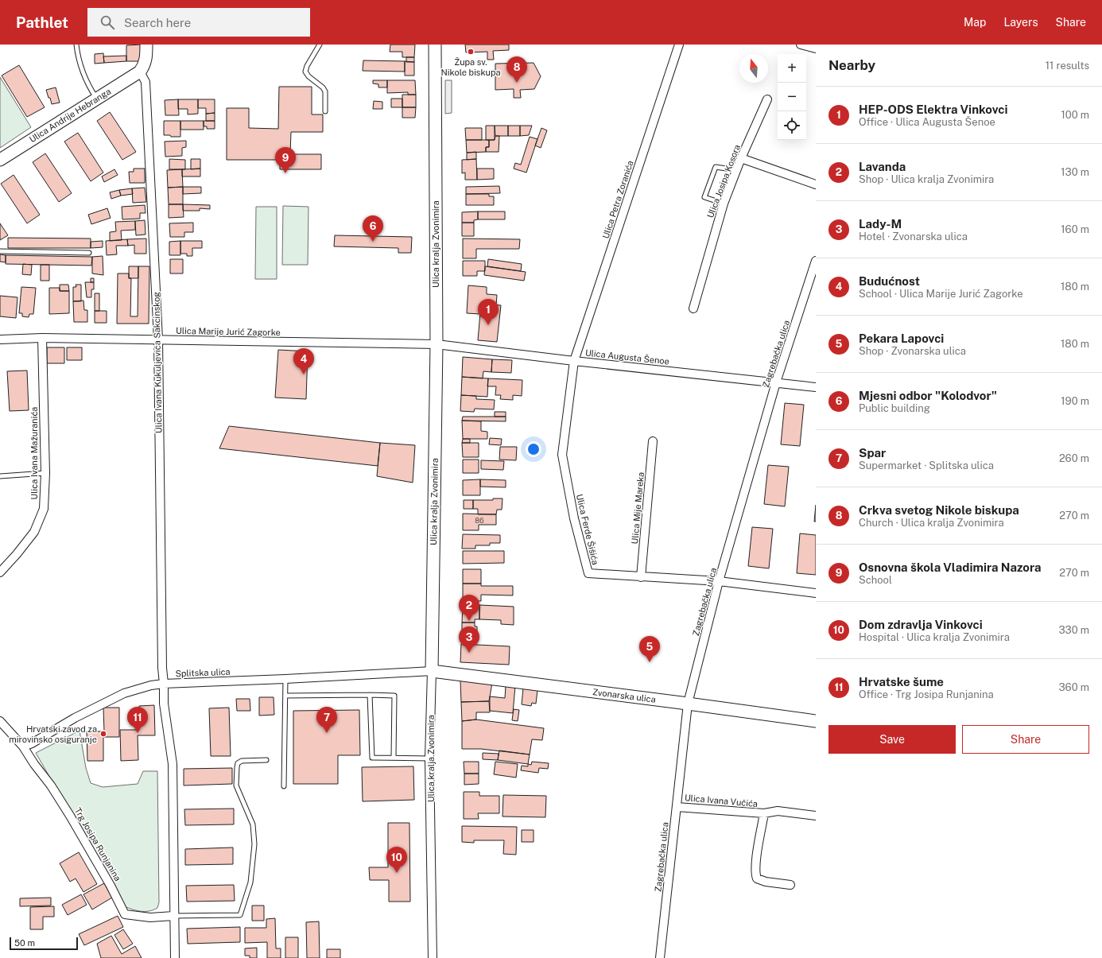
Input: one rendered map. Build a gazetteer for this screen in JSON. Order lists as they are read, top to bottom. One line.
{"streets":{"main road":["Ulica Andrije Hebranga","Ulica kralja Zvonimira","Zvonarska ulica"],"street":["Ulica Josipa Kosora","Ulica Petra Zoranića","Ulica Marije Jurić Zagorke","Zagrebačka ulica","Ulica Augusta Šenoe","Ulica Ivana Kukuljevića Sakcinskog","Ulica Ivana Mažuranića","Ulica Mije Mareka","Ulica Ferde Šišića","Splitska ulica","Ulica Ivana Vučića","Trg Josipa Runjanina"]},"crossings":[["Ulica Andrije Hebranga","Ulica Ivana Kukuljevića Sakcinskog"],["Ulica Petra Zoranića","Ulica Augusta Šenoe"],["Ulica Petra Zoranića","Ulica Ferde Šišića"],["Ulica kralja Zvonimira","Ulica Marije Jurić Zagorke"],["Ulica kralja Zvonimira","Ulica Augusta Šenoe"],["Ulica kralja Zvonimira","Splitska ulica"],["Ulica kralja Zvonimira","Zvonarska ulica"],["Ulica Marije Jurić Zagorke","Ulica Augusta Šenoe"],["Ulica Marije Jurić Zagorke","Ulica Ivana Kukuljevića Sakcinskog"],["Ulica Marije Jurić Zagorke","Ulica Ivana Mažuranića"],["Zagrebačka ulica","Ulica Augusta Šenoe"],["Zagrebačka ulica","Ulica Ferde Šišića"],["Zagrebačka ulica","Zvonarska ulica"],["Zagrebačka ulica","Ulica Ivana Vučića"],["Ulica Augusta Šenoe","Ulica Ferde Šišića"],["Ulica Ivana Kukuljevića Sakcinskog","Splitska ulica"],["Ulica Mije Mareka","Ulica Ferde Šišića"],["Splitska ulica","Zvonarska ulica"],["Splitska ulica","Trg Josipa Runjanina"]],"places":["Župa sv. Nikole biskupa","Hrvatski zavod za mirovinsko osiguranje"],"house_numbers":["86"],"scale_bar":"50 m","north":"top","page":{"header":"Pathlet","search":"Search here","nav":["Map","Layers","Share"],"heading":["Nearby","11 results"],"map_buttons":["+","−"],"pins":["8","9","6","1","4","2","3","5","7","11","10"],"list":[{"mark":"1","name":"HEP-ODS Elektra Vinkovci","note":"Office · Ulica Augusta Šenoe","value":"100 m"},{"mark":"2","name":"Lavanda","note":"Shop · Ulica kralja Zvonimira","value":"130 m"},{"mark":"3","name":"Lady-M","note":"Hotel · Zvonarska ulica","value":"160 m"},{"mark":"4","name":"Budućnost","note":"School · Ulica Marije Jurić Zagorke","value":"180 m"},{"mark":"5","name":"Pekara Lapovci","note":"Shop · Zvonarska ulica","value":"180 m"},{"mark":"6","name":"Mjesni odbor \"Kolodvor\"","note":"Public building","value":"190 m"},{"mark":"7","name":"Spar","note":"Supermarket · Splitska ulica","value":"260 m"},{"mark":"8","name":"Crkva svetog Nikole biskupa","note":"Church · Ulica kralja Zvonimira","value":"270 m"},{"mark":"9","name":"Osnovna škola Vladimira Nazora","note":"School","value":"270 m"},{"mark":"10","name":"Dom zdravlja Vinkovci","note":"Hospital · Ulica kralja Zvonimira","value":"330 m"},{"mark":"11","name":"Hrvatske šume","note":"Office · Trg Josipa Runjanina","value":"360 m"}],"buttons":["Save","Share"],"scale":"50 m"}}
